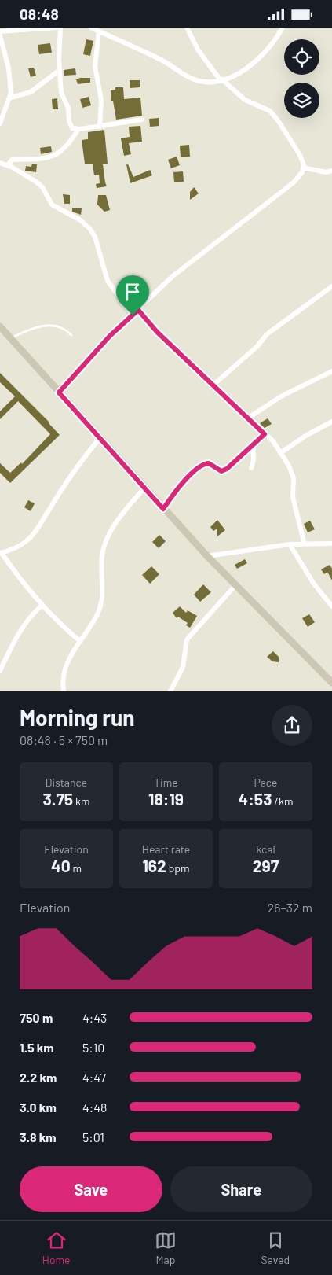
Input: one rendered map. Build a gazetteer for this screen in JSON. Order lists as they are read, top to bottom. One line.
{"page":{"status":"08:48","heading":["Morning run","08:48 · 5 × 750 m"],"stats":[["Distance","3.75 km"],["Time","18:19"],["Pace","4:53 /km"],["Elevation","40 m"],["Heart rate","162 bpm"],["kcal","297"]],"chart":["Elevation","26–32 m"],"list":[{"name":"750 m","note":"4:43"},{"name":"1.5 km","note":"5:10"},{"name":"2.2 km","note":"4:47"},{"name":"3.0 km","note":"4:48"},{"name":"3.8 km","note":"5:01"}],"buttons":["Save","Share"],"tabs":["Home","Map","Saved"]}}
